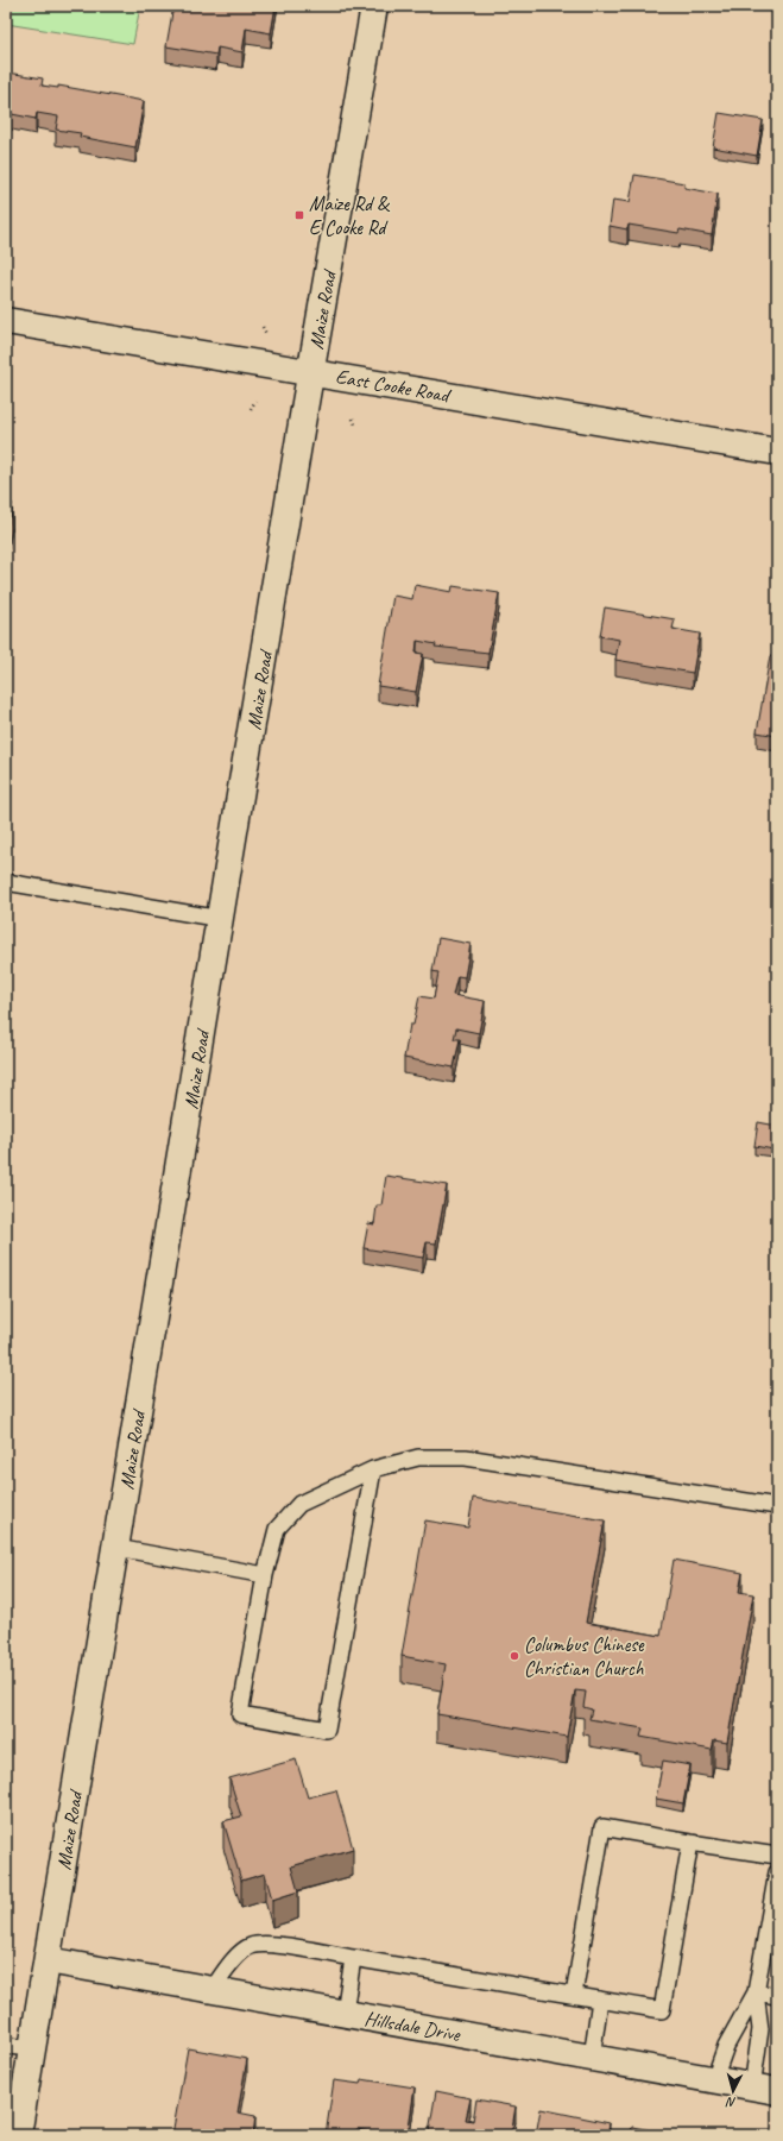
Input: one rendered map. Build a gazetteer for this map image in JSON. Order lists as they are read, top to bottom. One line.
{"streets":{"street":["Maize Road","East Cooke Road","Hillsdale Drive"]},"crossings":[["Maize Road","East Cooke Road"],["Maize Road","Hillsdale Drive"]],"places":{"transit":["Maize Rd & E Cooke Rd"],"other":["Columbus Chinese Christian Church"]},"north":"bottom"}
